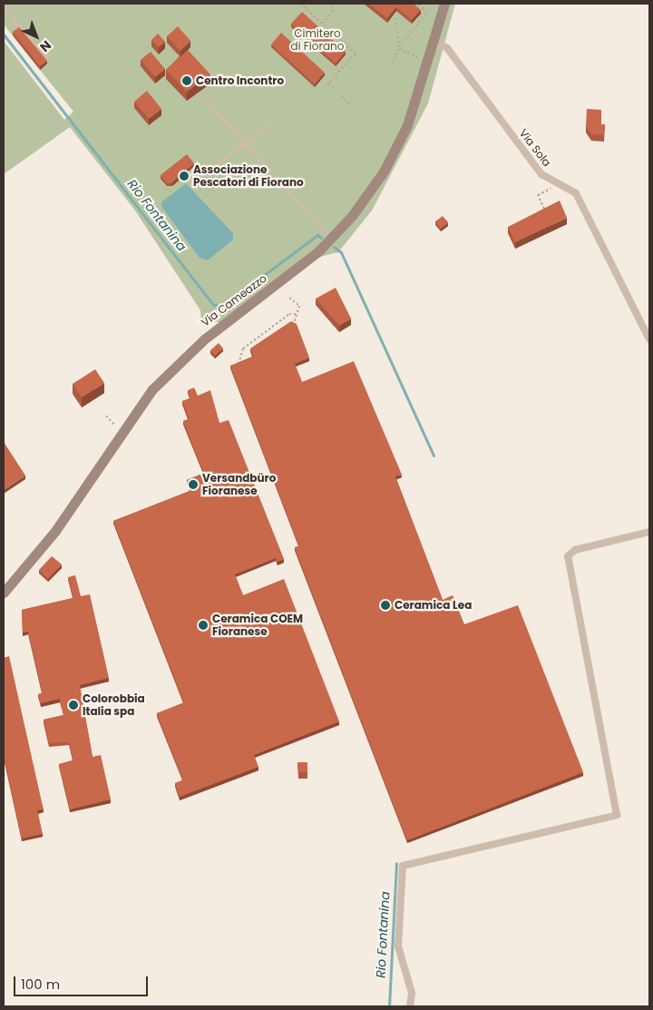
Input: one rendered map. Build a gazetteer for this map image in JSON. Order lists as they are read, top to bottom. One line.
{"streets":{"street":["Via Sola","Via Cameazzo"]},"crossings":[["Via Sola","Via Cameazzo"]],"water":["Rio Fontanina"],"parks":["Cimitero di Fiorano"],"places":["Centro Incontro","Associazione Pescatori di Fiorano","Versandbüro Fioranese","Ceramica Lea","Ceramica COEM Fioranese","Colorobbia Italia spa"],"scale_bar":"100 m","north":"bottom right"}
